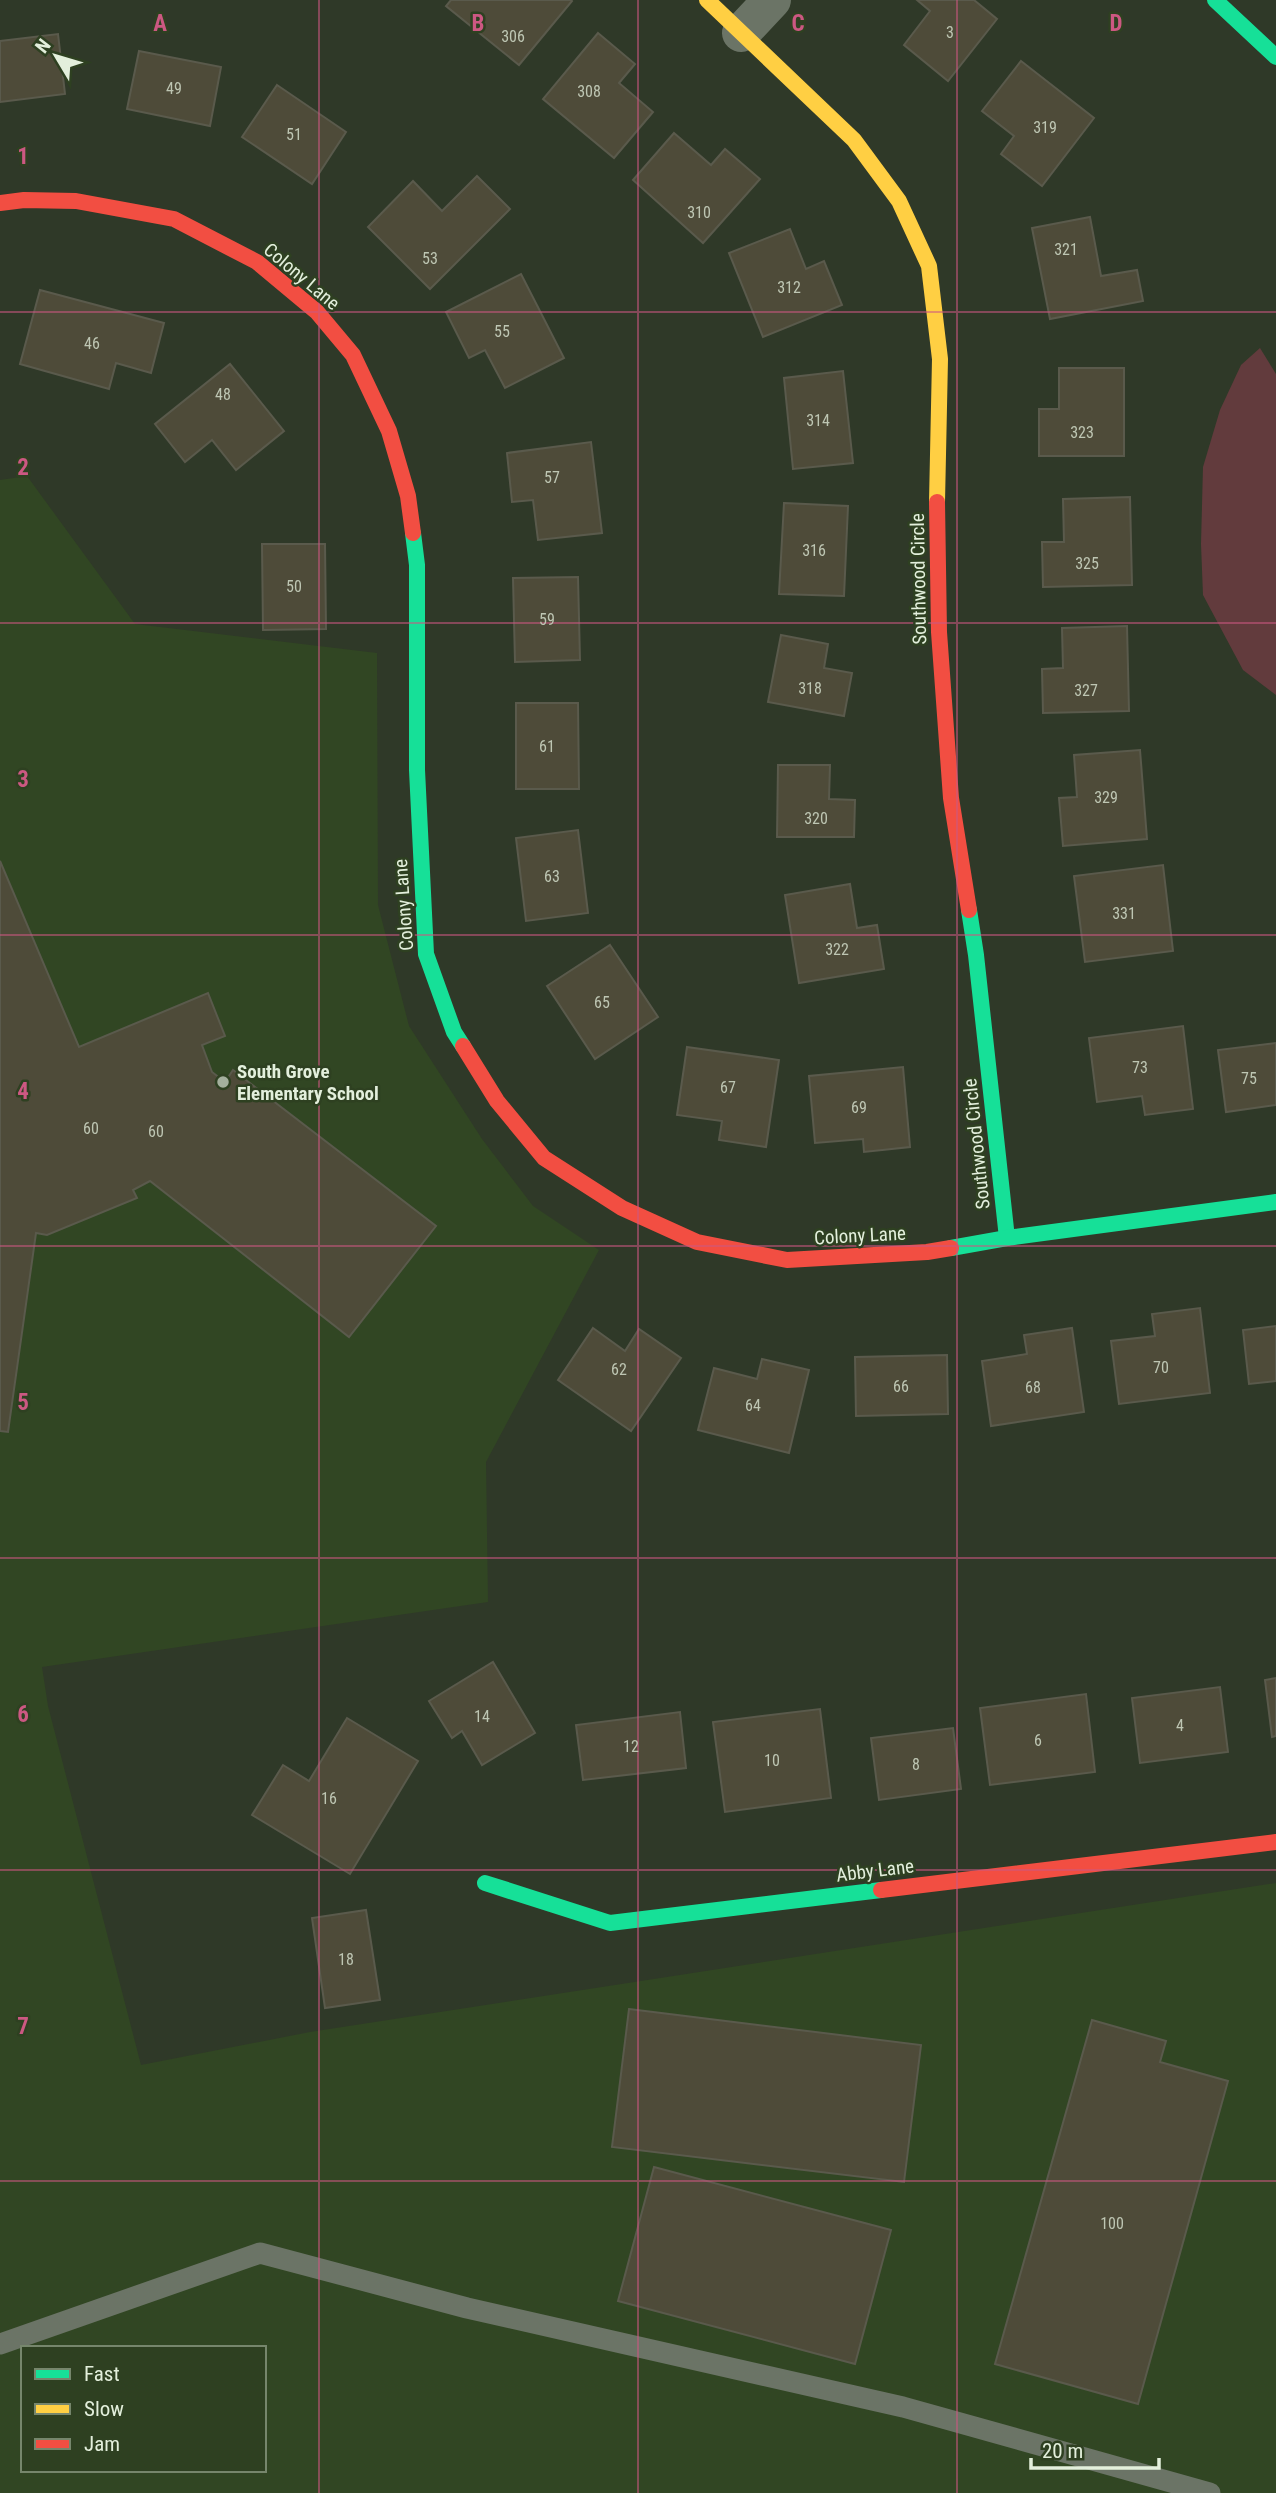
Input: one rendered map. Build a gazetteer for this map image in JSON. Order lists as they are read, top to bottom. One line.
{"streets":{"street":["Colony Lane","Southwood Circle","Abby Lane"]},"crossings":[["Colony Lane","Southwood Circle"]],"places":["South Grove Elementary School"],"house_numbers":["3","306","49","308","319","51","310","321","53","312","55","46","48","314","323","57","316","325","50","59","318","327","61","329","320","63","331","322","65","73","75","67","69","60","60","70","62","66","68","64","14","4","6","12","10","8","16","18","100"],"legend":["Fast","Slow","Jam"],"scale_bar":"20 m","north":"top left","grid":{"columns":["A","B","C","D"],"rows":["1","2","3","4","5","6","7"]}}
